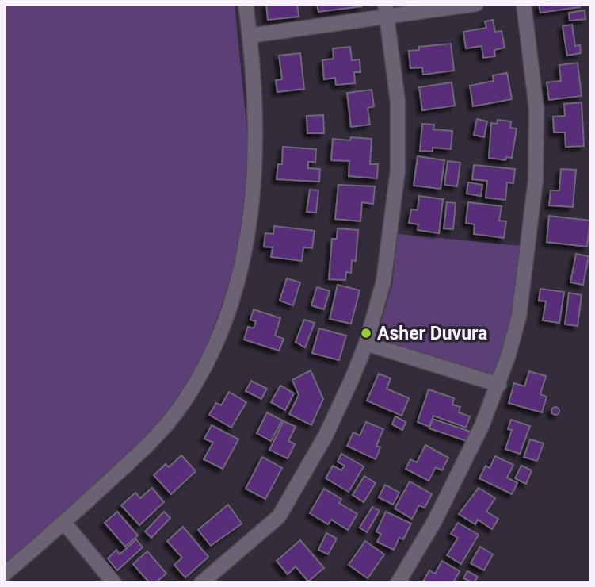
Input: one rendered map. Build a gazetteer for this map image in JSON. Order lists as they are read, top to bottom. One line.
{"places":["Asher Duvura"]}
